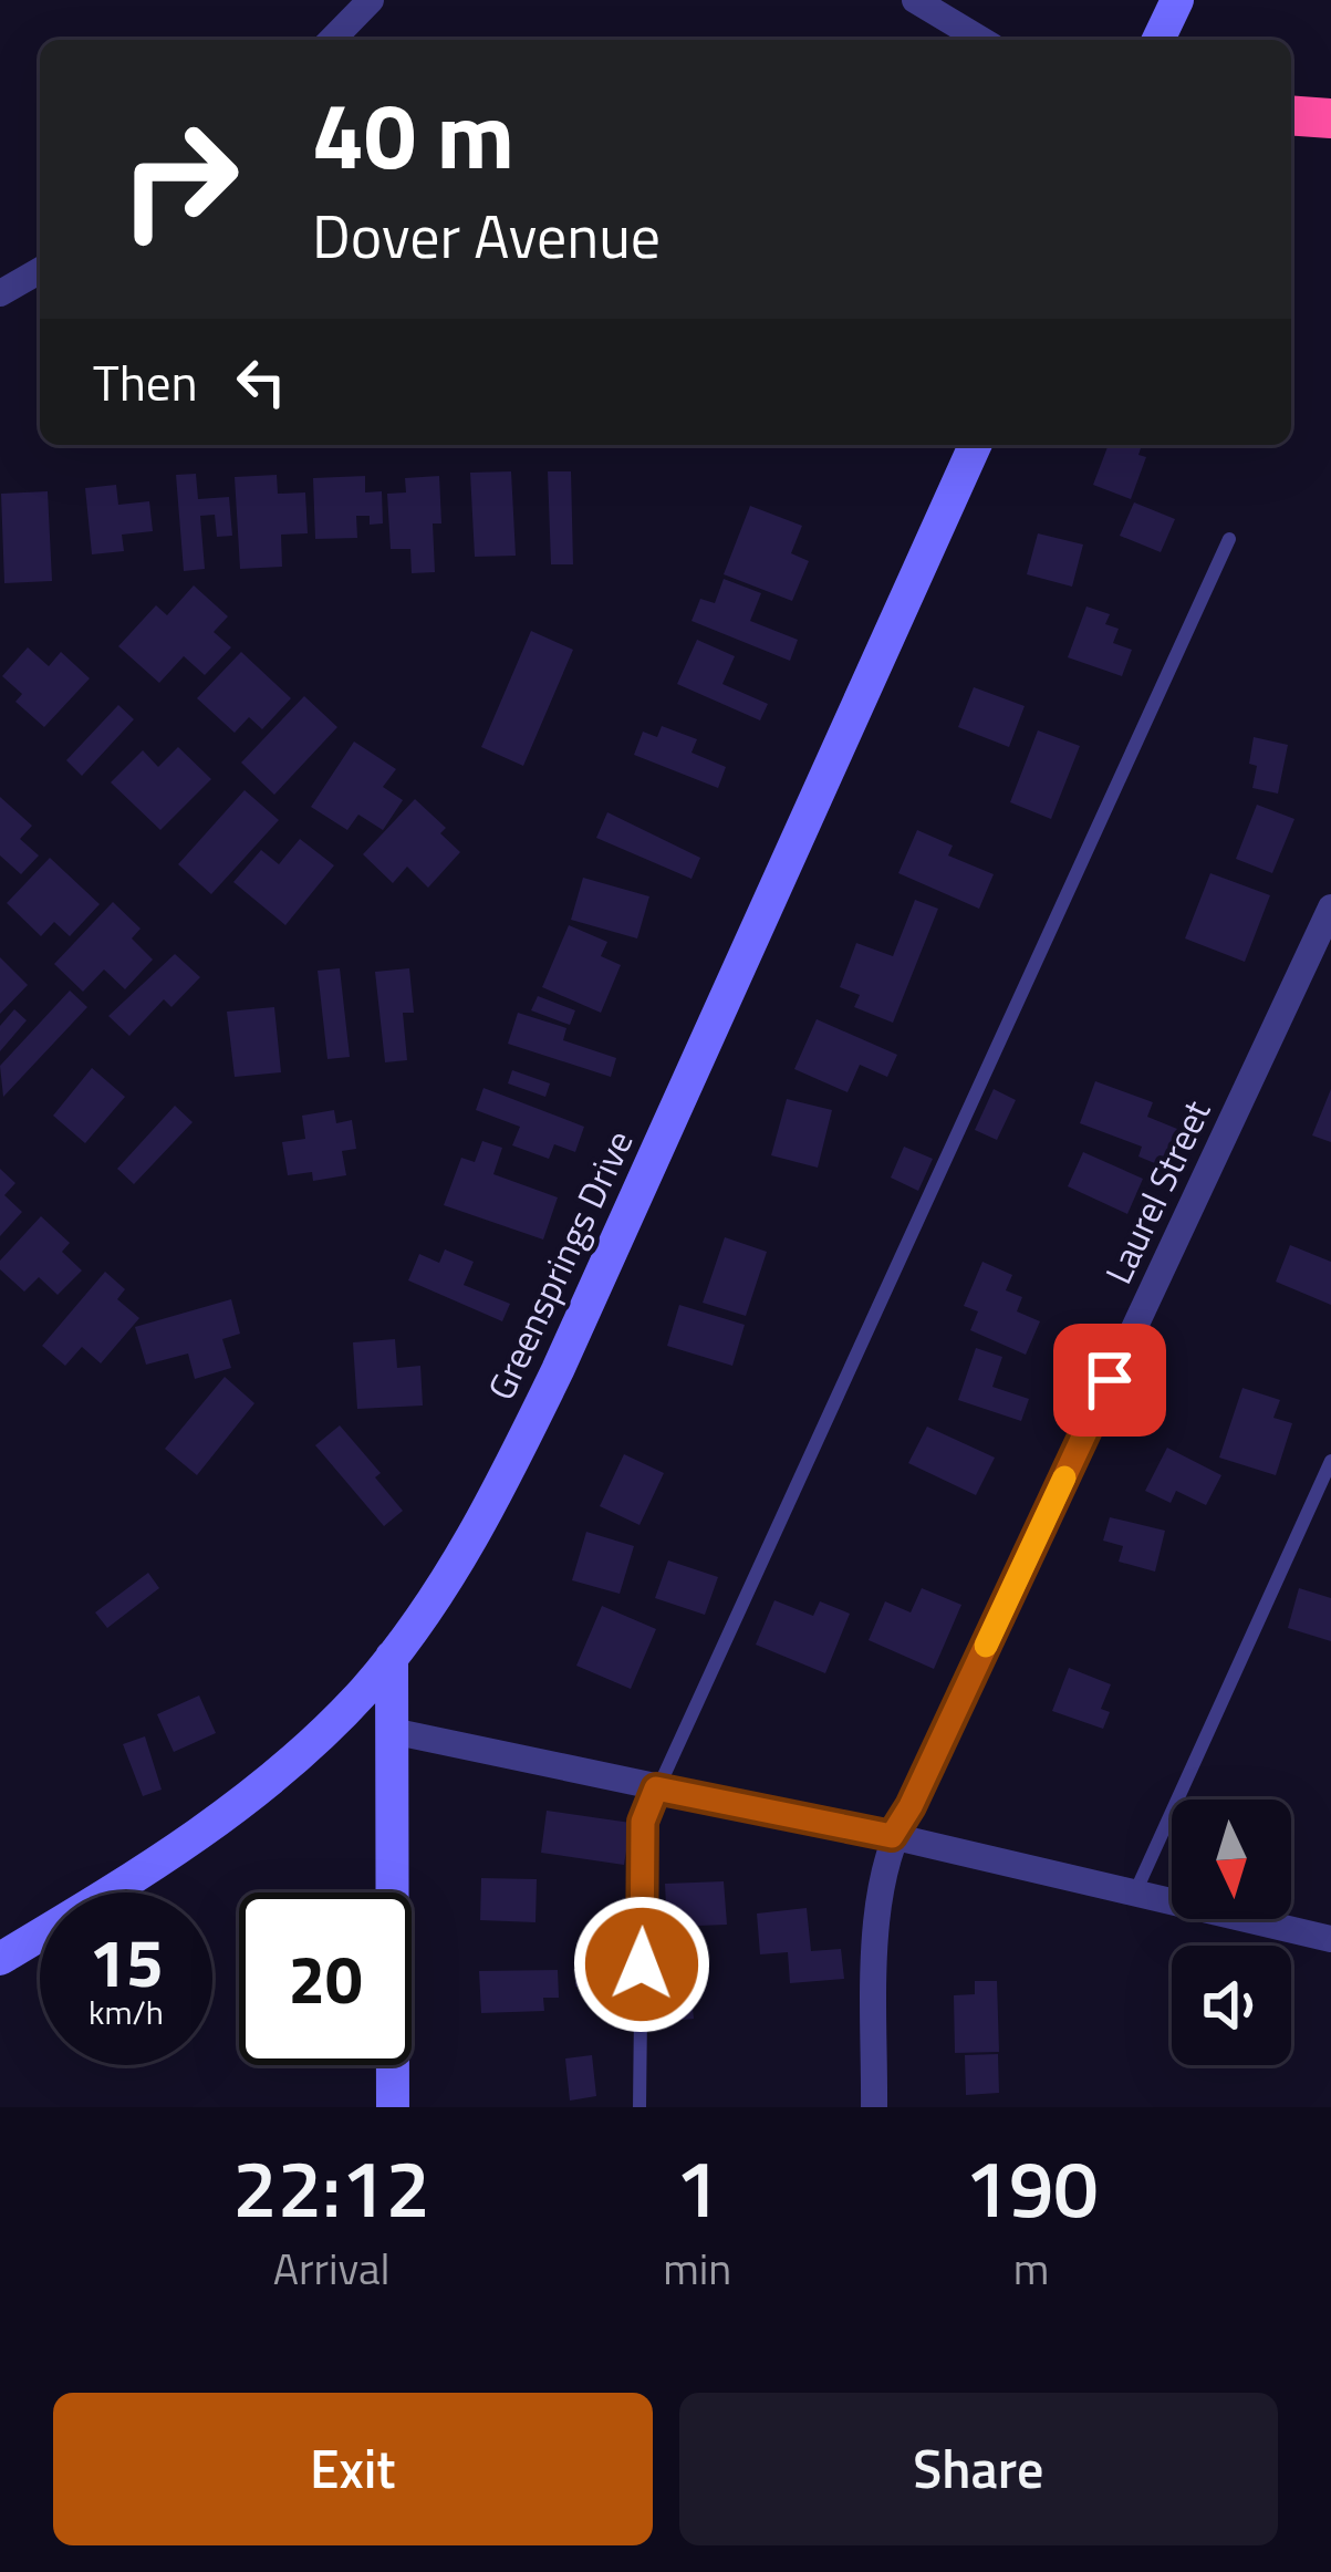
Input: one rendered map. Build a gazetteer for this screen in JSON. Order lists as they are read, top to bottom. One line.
{"streets":{"street":["Laurel Street","Greensprings Drive"]},"north":"bottom","page":{"turn":["40 m","Dover Avenue"],"then":"Then","speed":"15 km/h","limit":"20","eta":["22:12","Arrival","1","min","190","m"],"buttons":["Exit","Share"]}}
